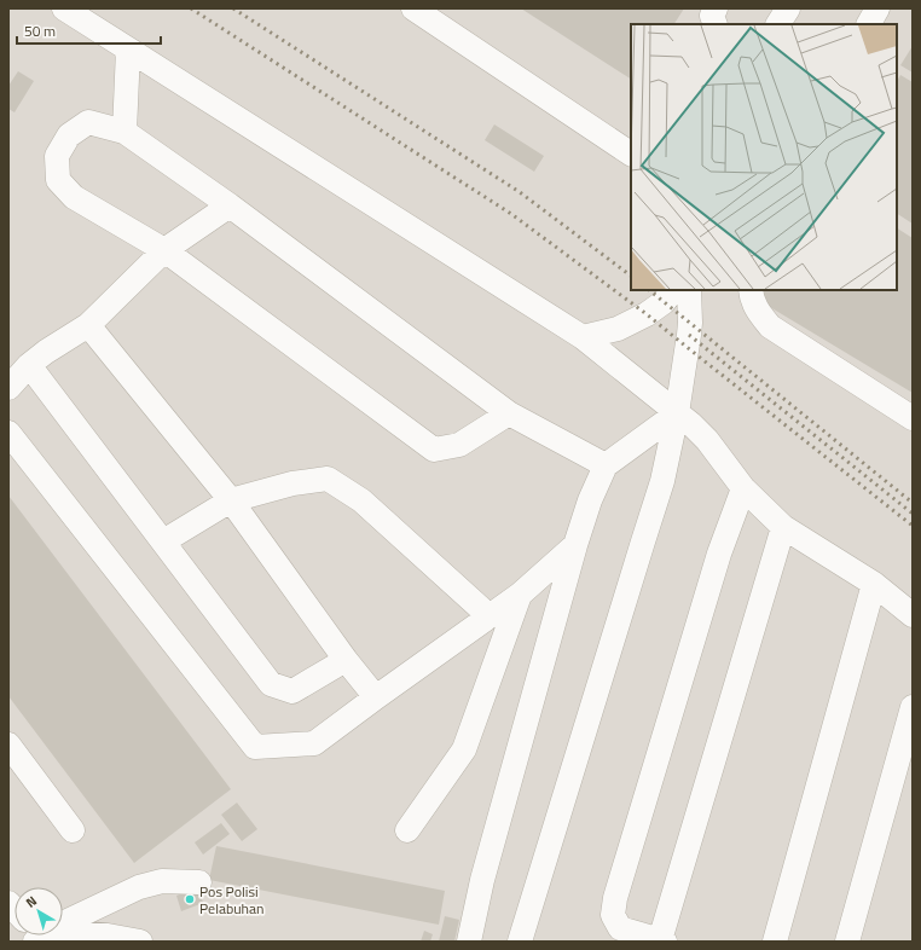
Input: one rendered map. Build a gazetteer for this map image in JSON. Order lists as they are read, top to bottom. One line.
{"places":["Pos Polisi Pelabuhan"],"scale_bar":"50 m","north":"top left"}
